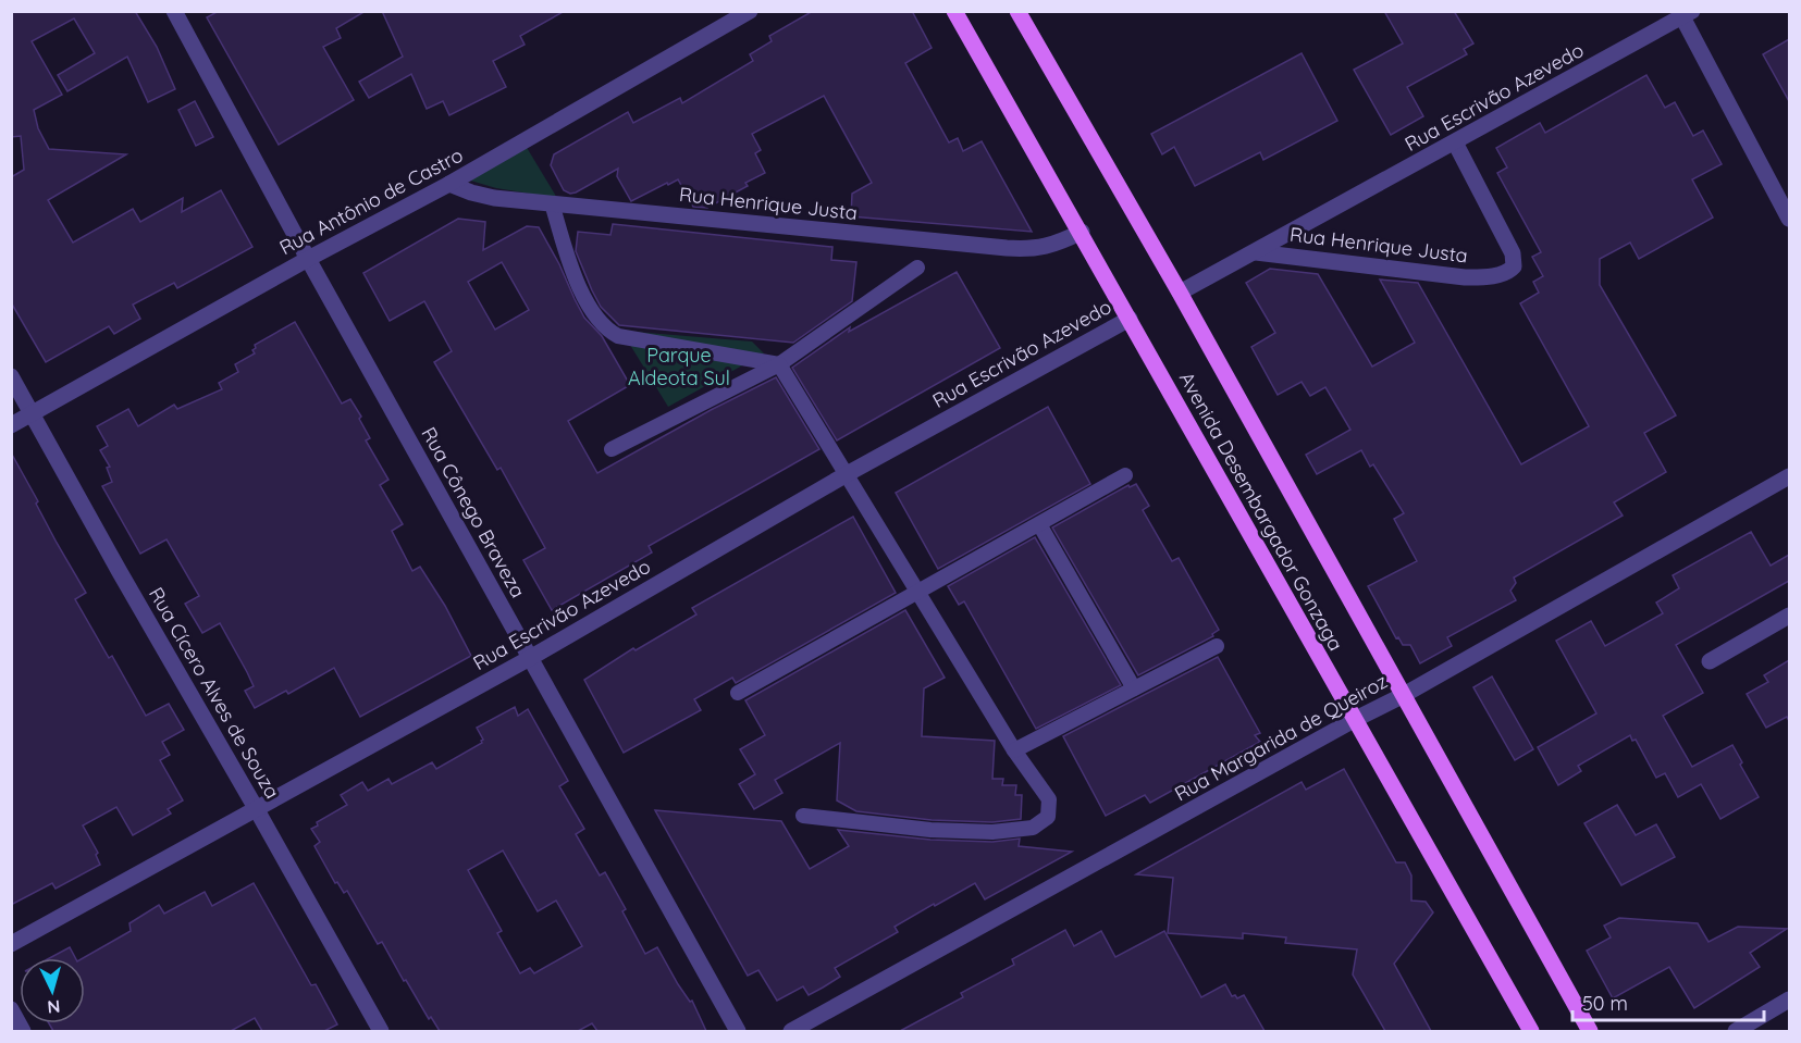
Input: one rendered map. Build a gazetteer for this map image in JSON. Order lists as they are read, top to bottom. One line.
{"streets":{"main road":["Avenida Desembargador Gonzaga"],"street":["Rua Escrivão Azevedo","Rua Antônio de Castro","Rua Henrique Justa","Rua Cônego Braveza","Rua Cícero Alves de Souza","Rua Margarida de Queiroz"]},"crossings":[["Rua Escrivão Azevedo","Rua Henrique Justa"],["Rua Escrivão Azevedo","Avenida Desembargador Gonzaga"],["Rua Escrivão Azevedo","Rua Cônego Braveza"],["Rua Escrivão Azevedo","Rua Cícero Alves de Souza"],["Rua Antônio de Castro","Rua Henrique Justa"],["Rua Antônio de Castro","Rua Cônego Braveza"],["Rua Antônio de Castro","Rua Cícero Alves de Souza"],["Rua Henrique Justa","Avenida Desembargador Gonzaga"],["Avenida Desembargador Gonzaga","Rua Margarida de Queiroz"]],"parks":["Parque Aldeota Sul"],"scale_bar":"50 m","north":"bottom"}
